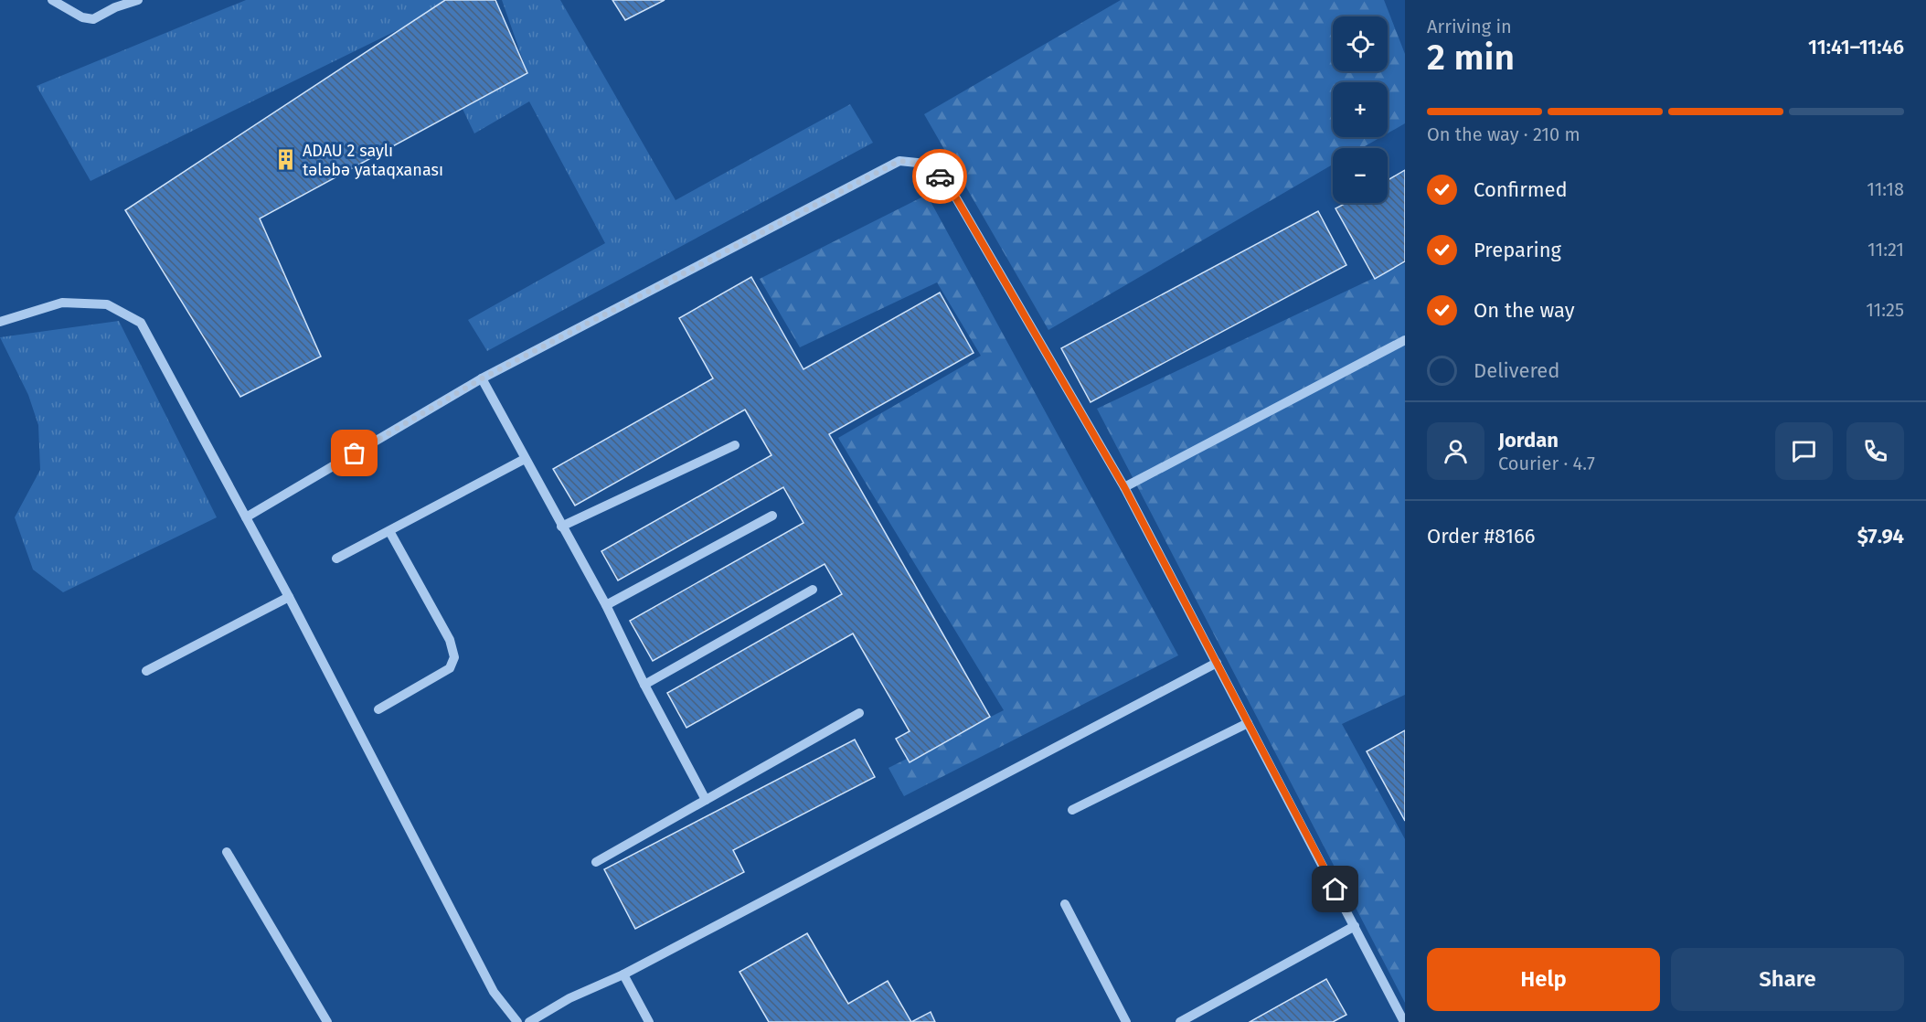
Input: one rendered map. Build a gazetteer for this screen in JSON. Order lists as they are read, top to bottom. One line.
{"places":{"building":["ADAU 2 saylı tələbə yataqxanası"]},"page":{"heading":["2 min","Arriving in","11:41–11:46"],"panel":["Jordan","Courier · 4.7","Order #8166","$7.94"],"map_buttons":["+","−"],"bar":"On the way · 210 m","list":[["Confirmed","11:18"],["Preparing","11:21"],["On the way","11:25"],"Delivered"],"buttons":["Help","Share"]}}
